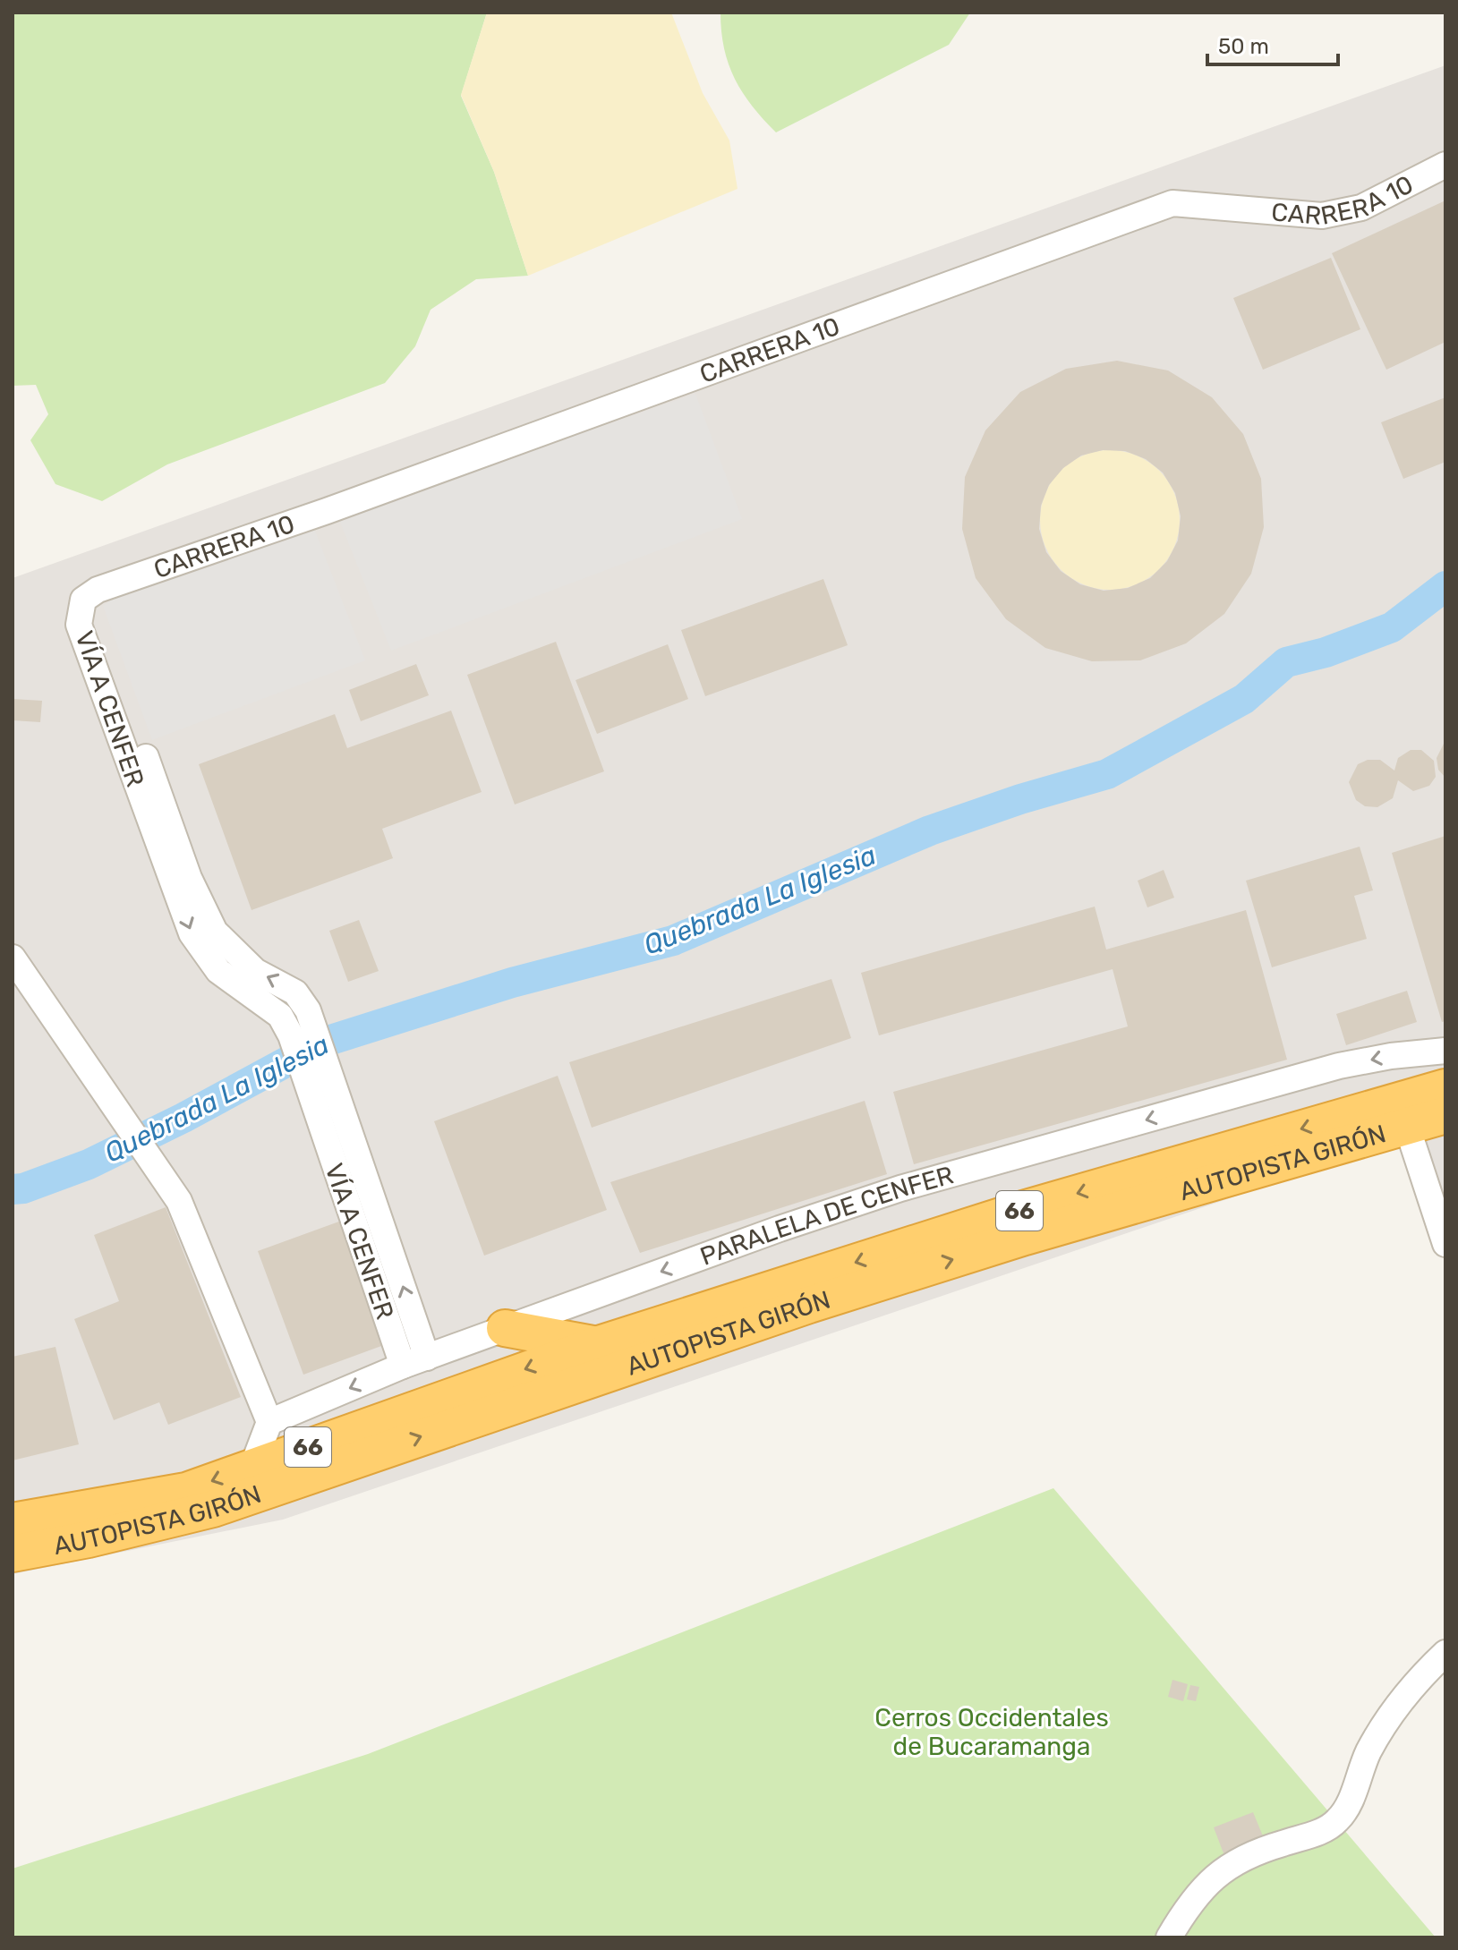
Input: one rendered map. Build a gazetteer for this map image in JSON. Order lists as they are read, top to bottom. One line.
{"streets":{"highway":["AUTOPISTA GIRÓN","66"],"street":["CARRERA 10","VÍA A CENFER","PARALELA DE CENFER"]},"crossings":[["CARRERA 10","VÍA A CENFER"],["VÍA A CENFER","PARALELA DE CENFER"]],"one_way":["PARALELA DE CENFER"],"water":["Quebrada La Iglesia"],"parks":["Cerros Occidentales de Bucaramanga"],"scale_bar":"50 m"}
